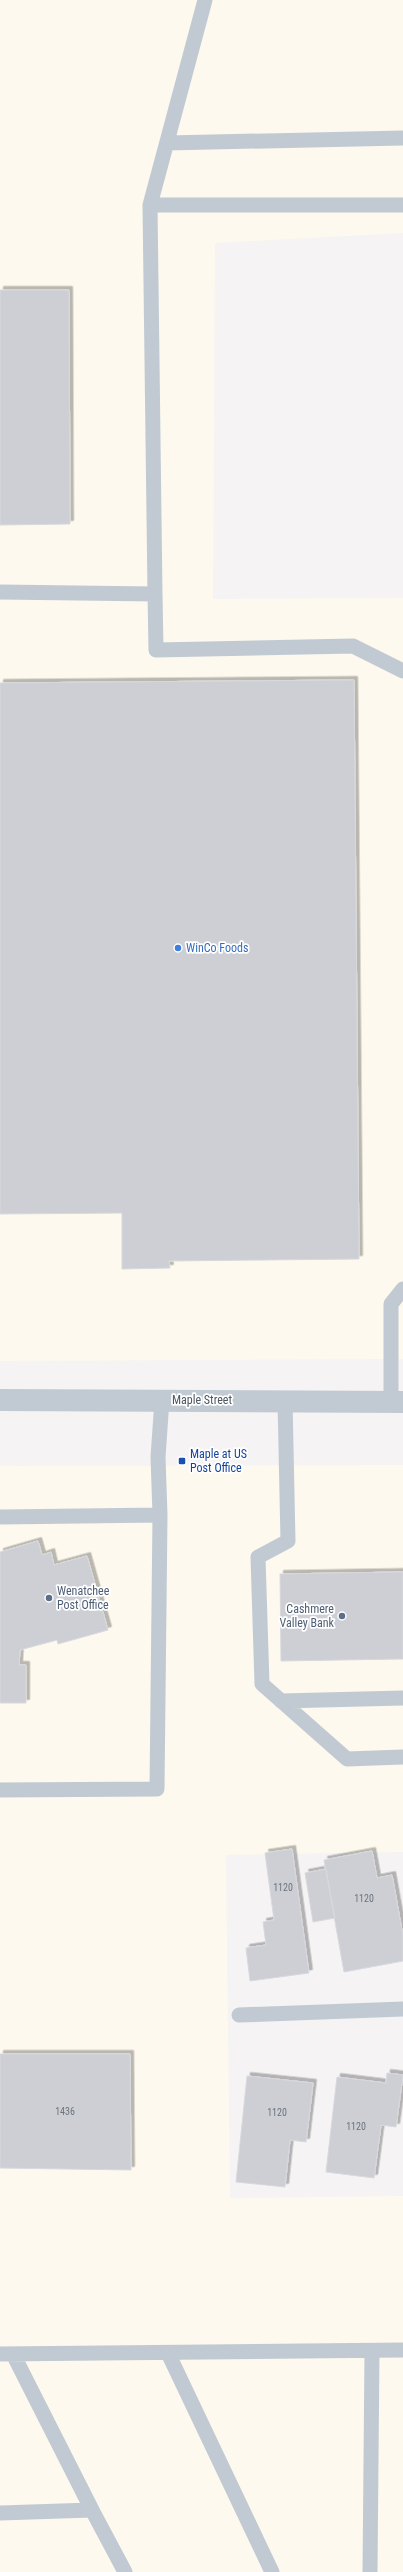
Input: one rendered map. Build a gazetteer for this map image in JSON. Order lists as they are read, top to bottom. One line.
{"streets":{"street":["Maple Street"]},"places":{"other":["WinCo Foods","Wenatchee Post Office","Cashmere Valley Bank"],"transit":["Maple at US Post Office"]},"house_numbers":["1120","1120","1436","1120","1120"]}
